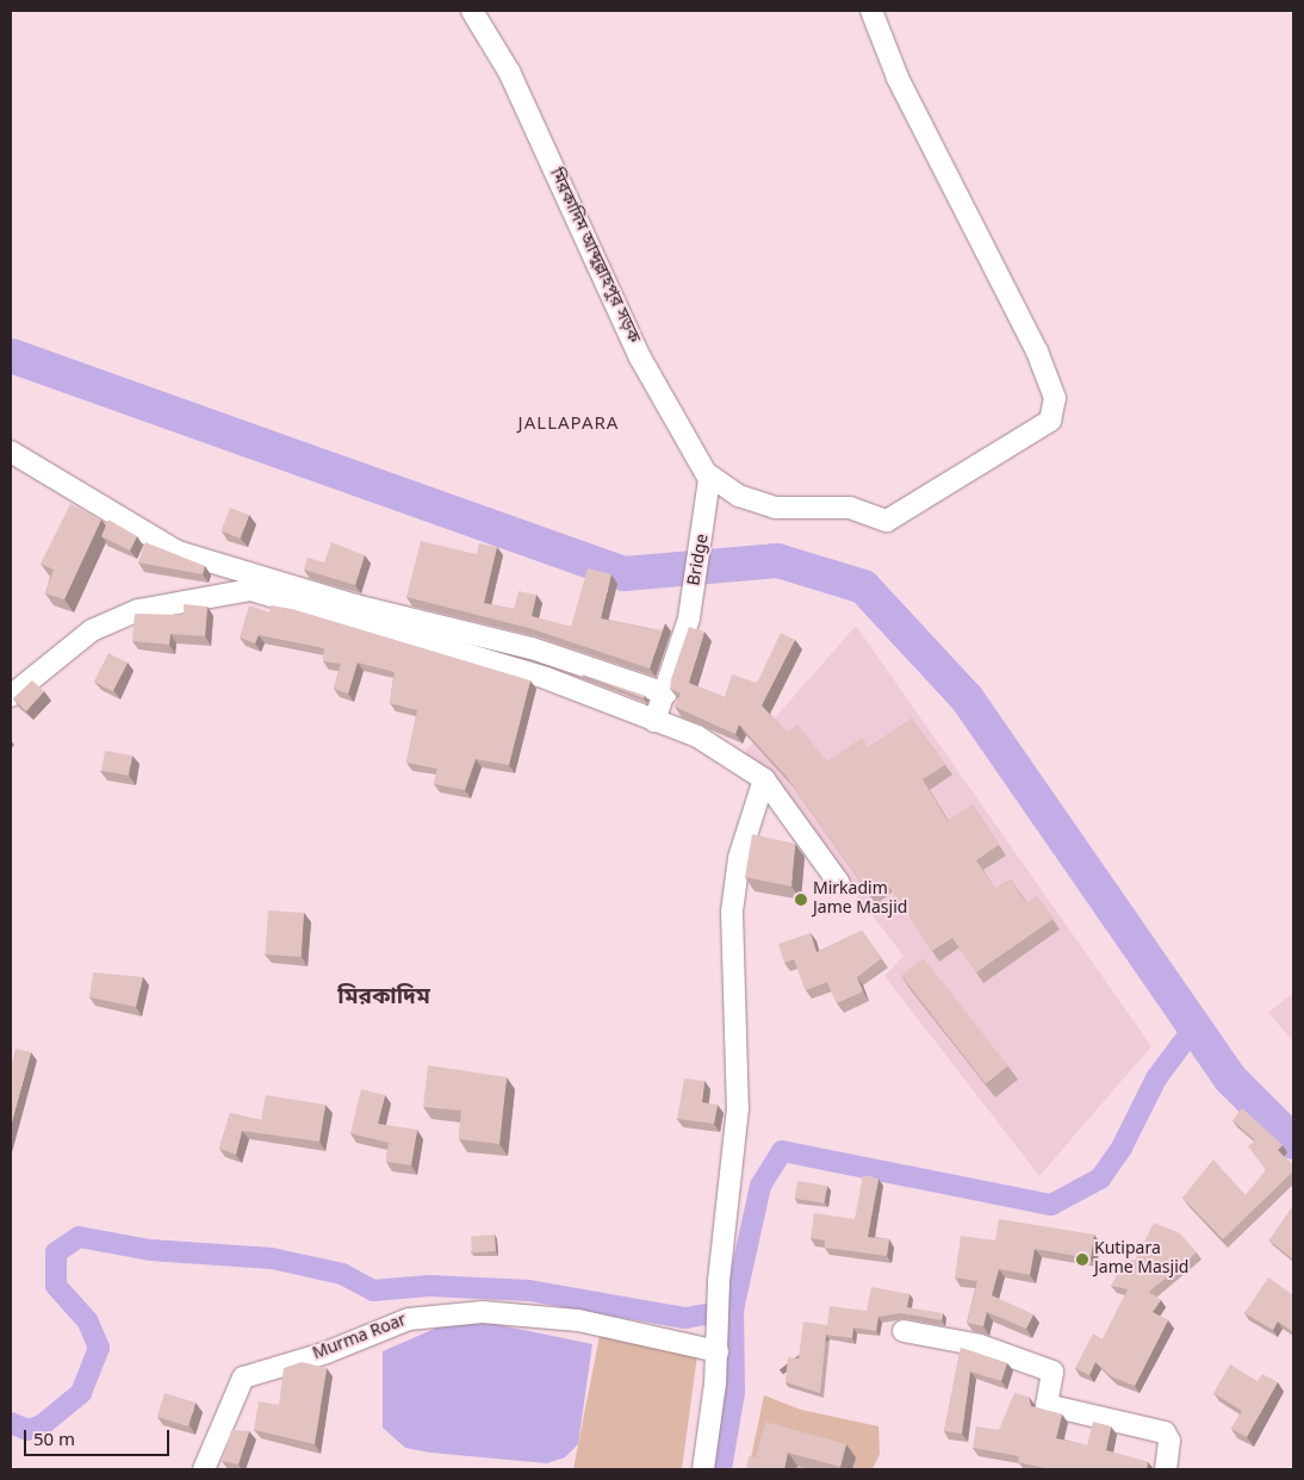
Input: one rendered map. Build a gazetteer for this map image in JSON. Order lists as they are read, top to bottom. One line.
{"streets":{"street":["মিরকাদিম আব্দুল্লাহপুর সড়ক","Bridge","Murma Roar"]},"crossings":[["মিরকাদিম আব্দুল্লাহপুর সড়ক","Bridge"]],"districts":["JALLAPARA","মিরকাদিম"],"places":["Mirkadim Jame Masjid","Kutipara Jame Masjid"],"scale_bar":"50 m"}
